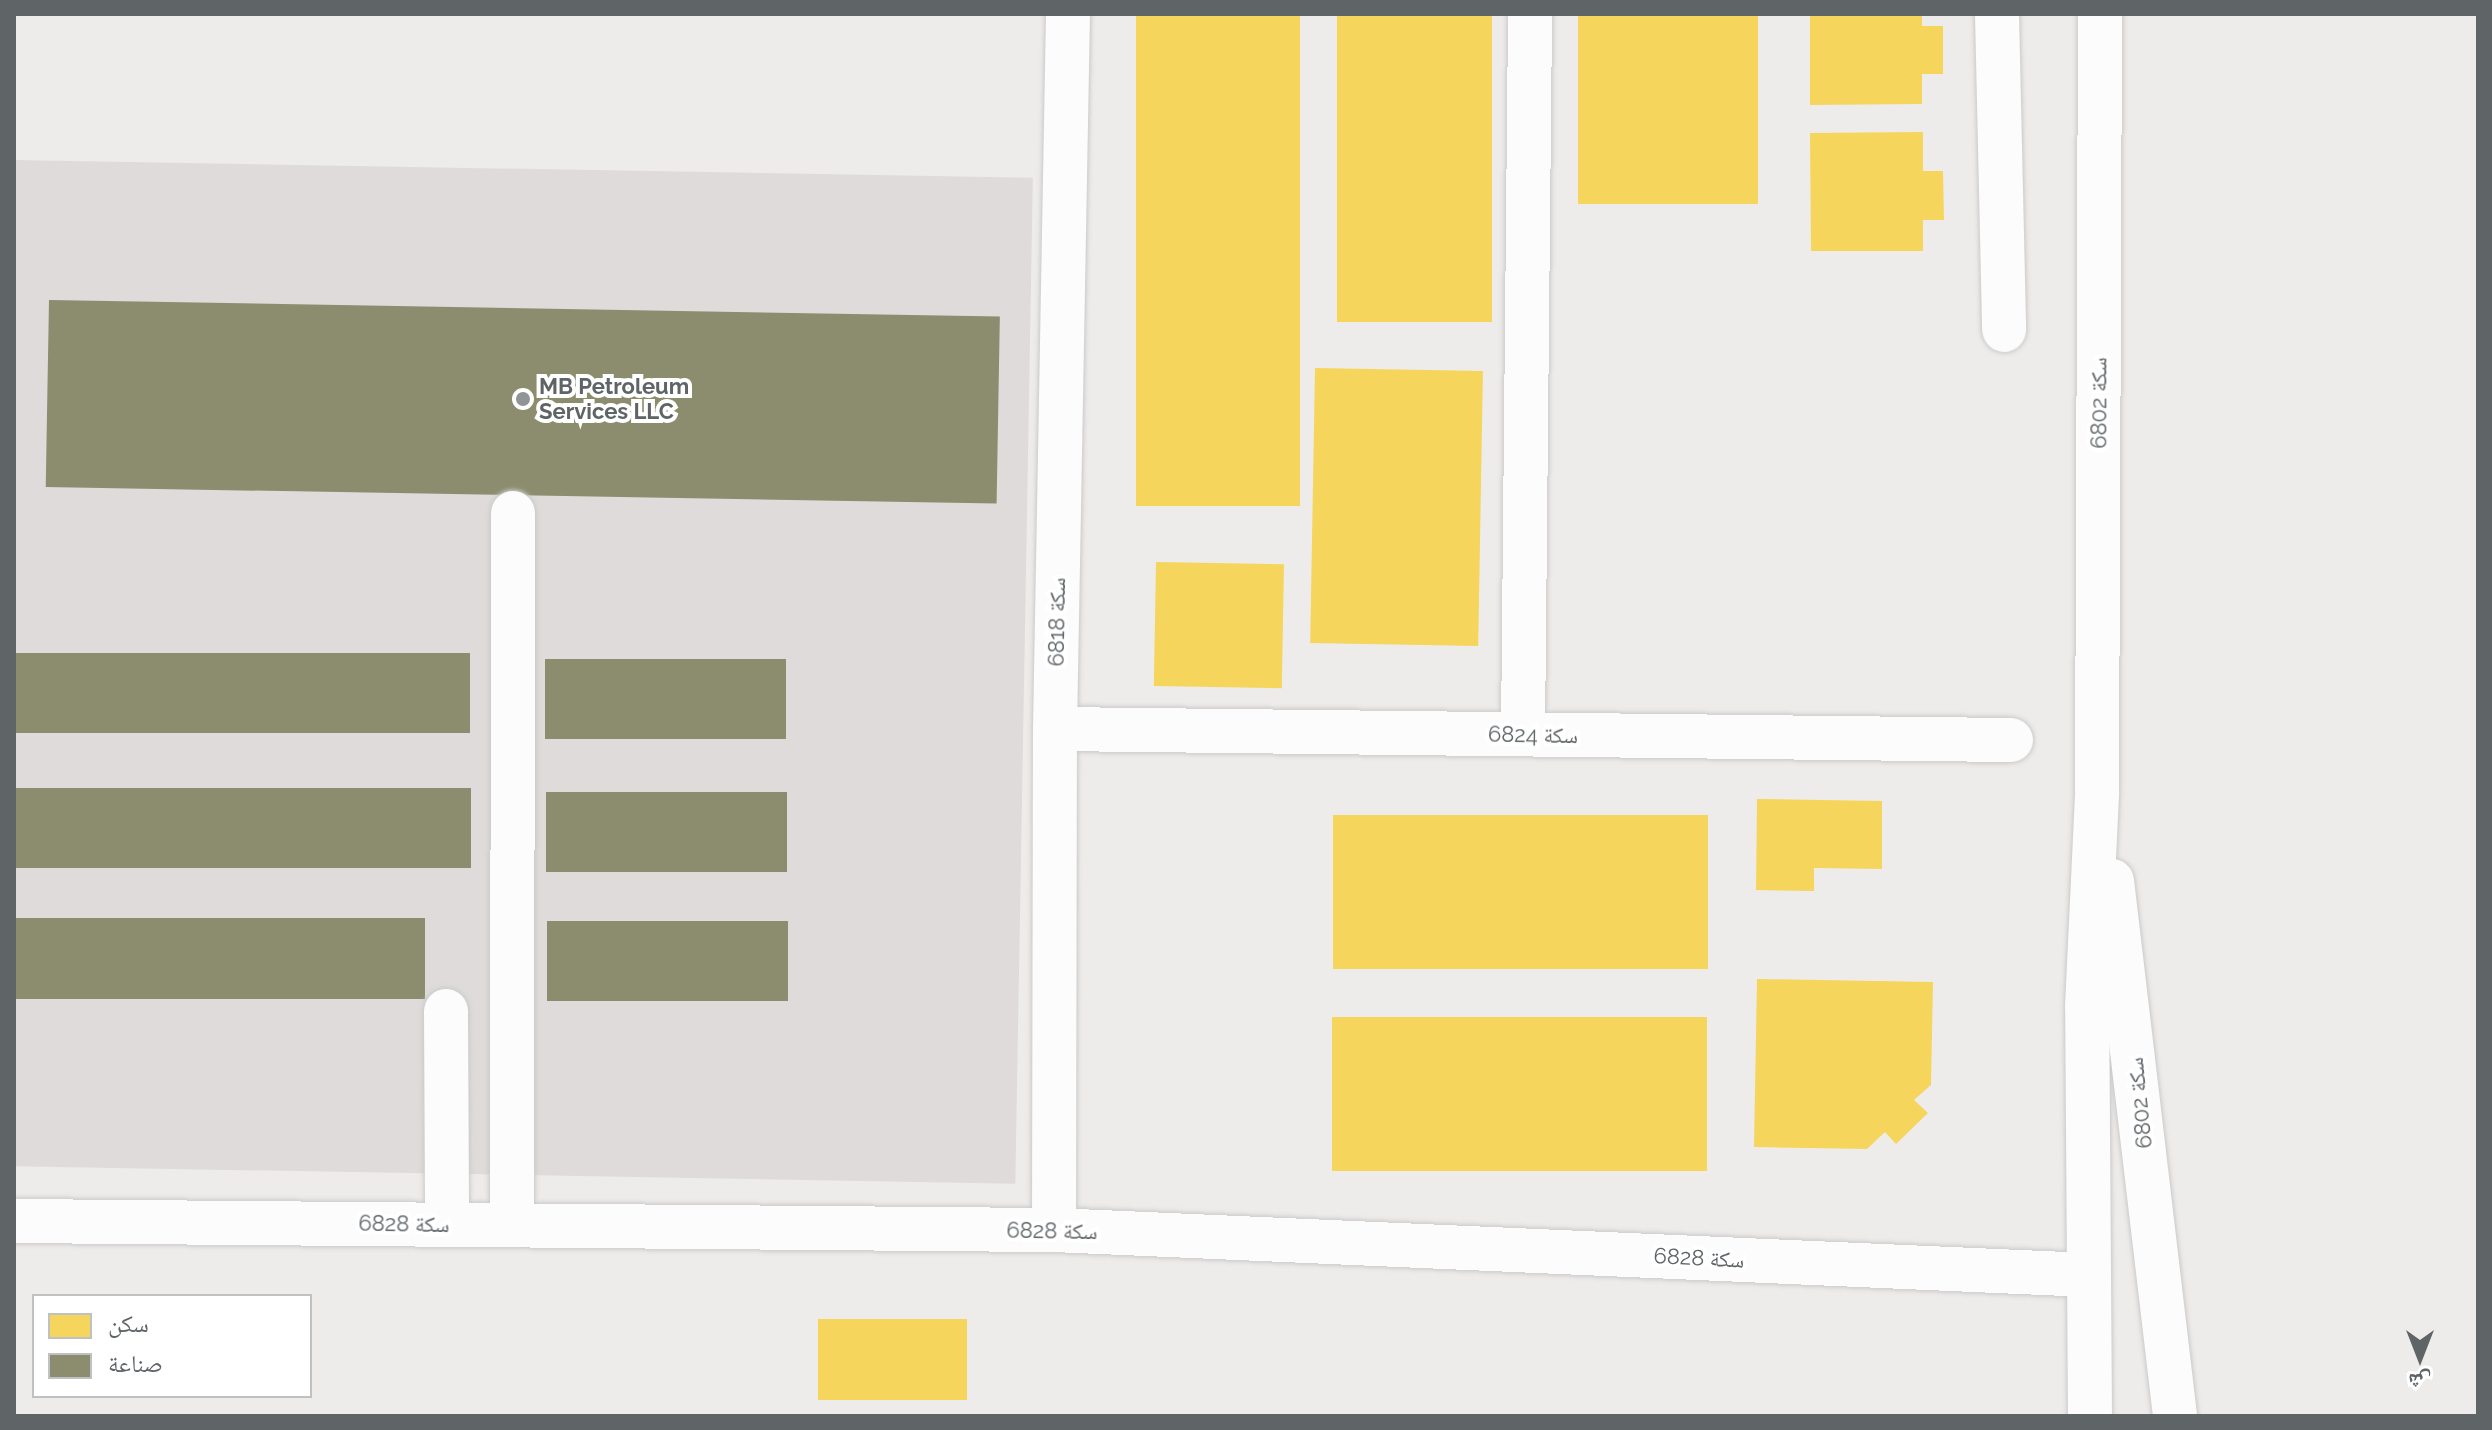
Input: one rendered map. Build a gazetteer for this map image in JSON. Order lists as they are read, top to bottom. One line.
{"streets":{"street":["سكة 6802","سكة 6818","سكة 6824","سكة 6828"]},"crossings":[["سكة 6802","سكة 6828"],["سكة 6818","سكة 6824"],["سكة 6818","سكة 6828"]],"places":["MB Petroleum Services LLC"],"legend":["سكن","صناعة"],"north":"bottom"}
